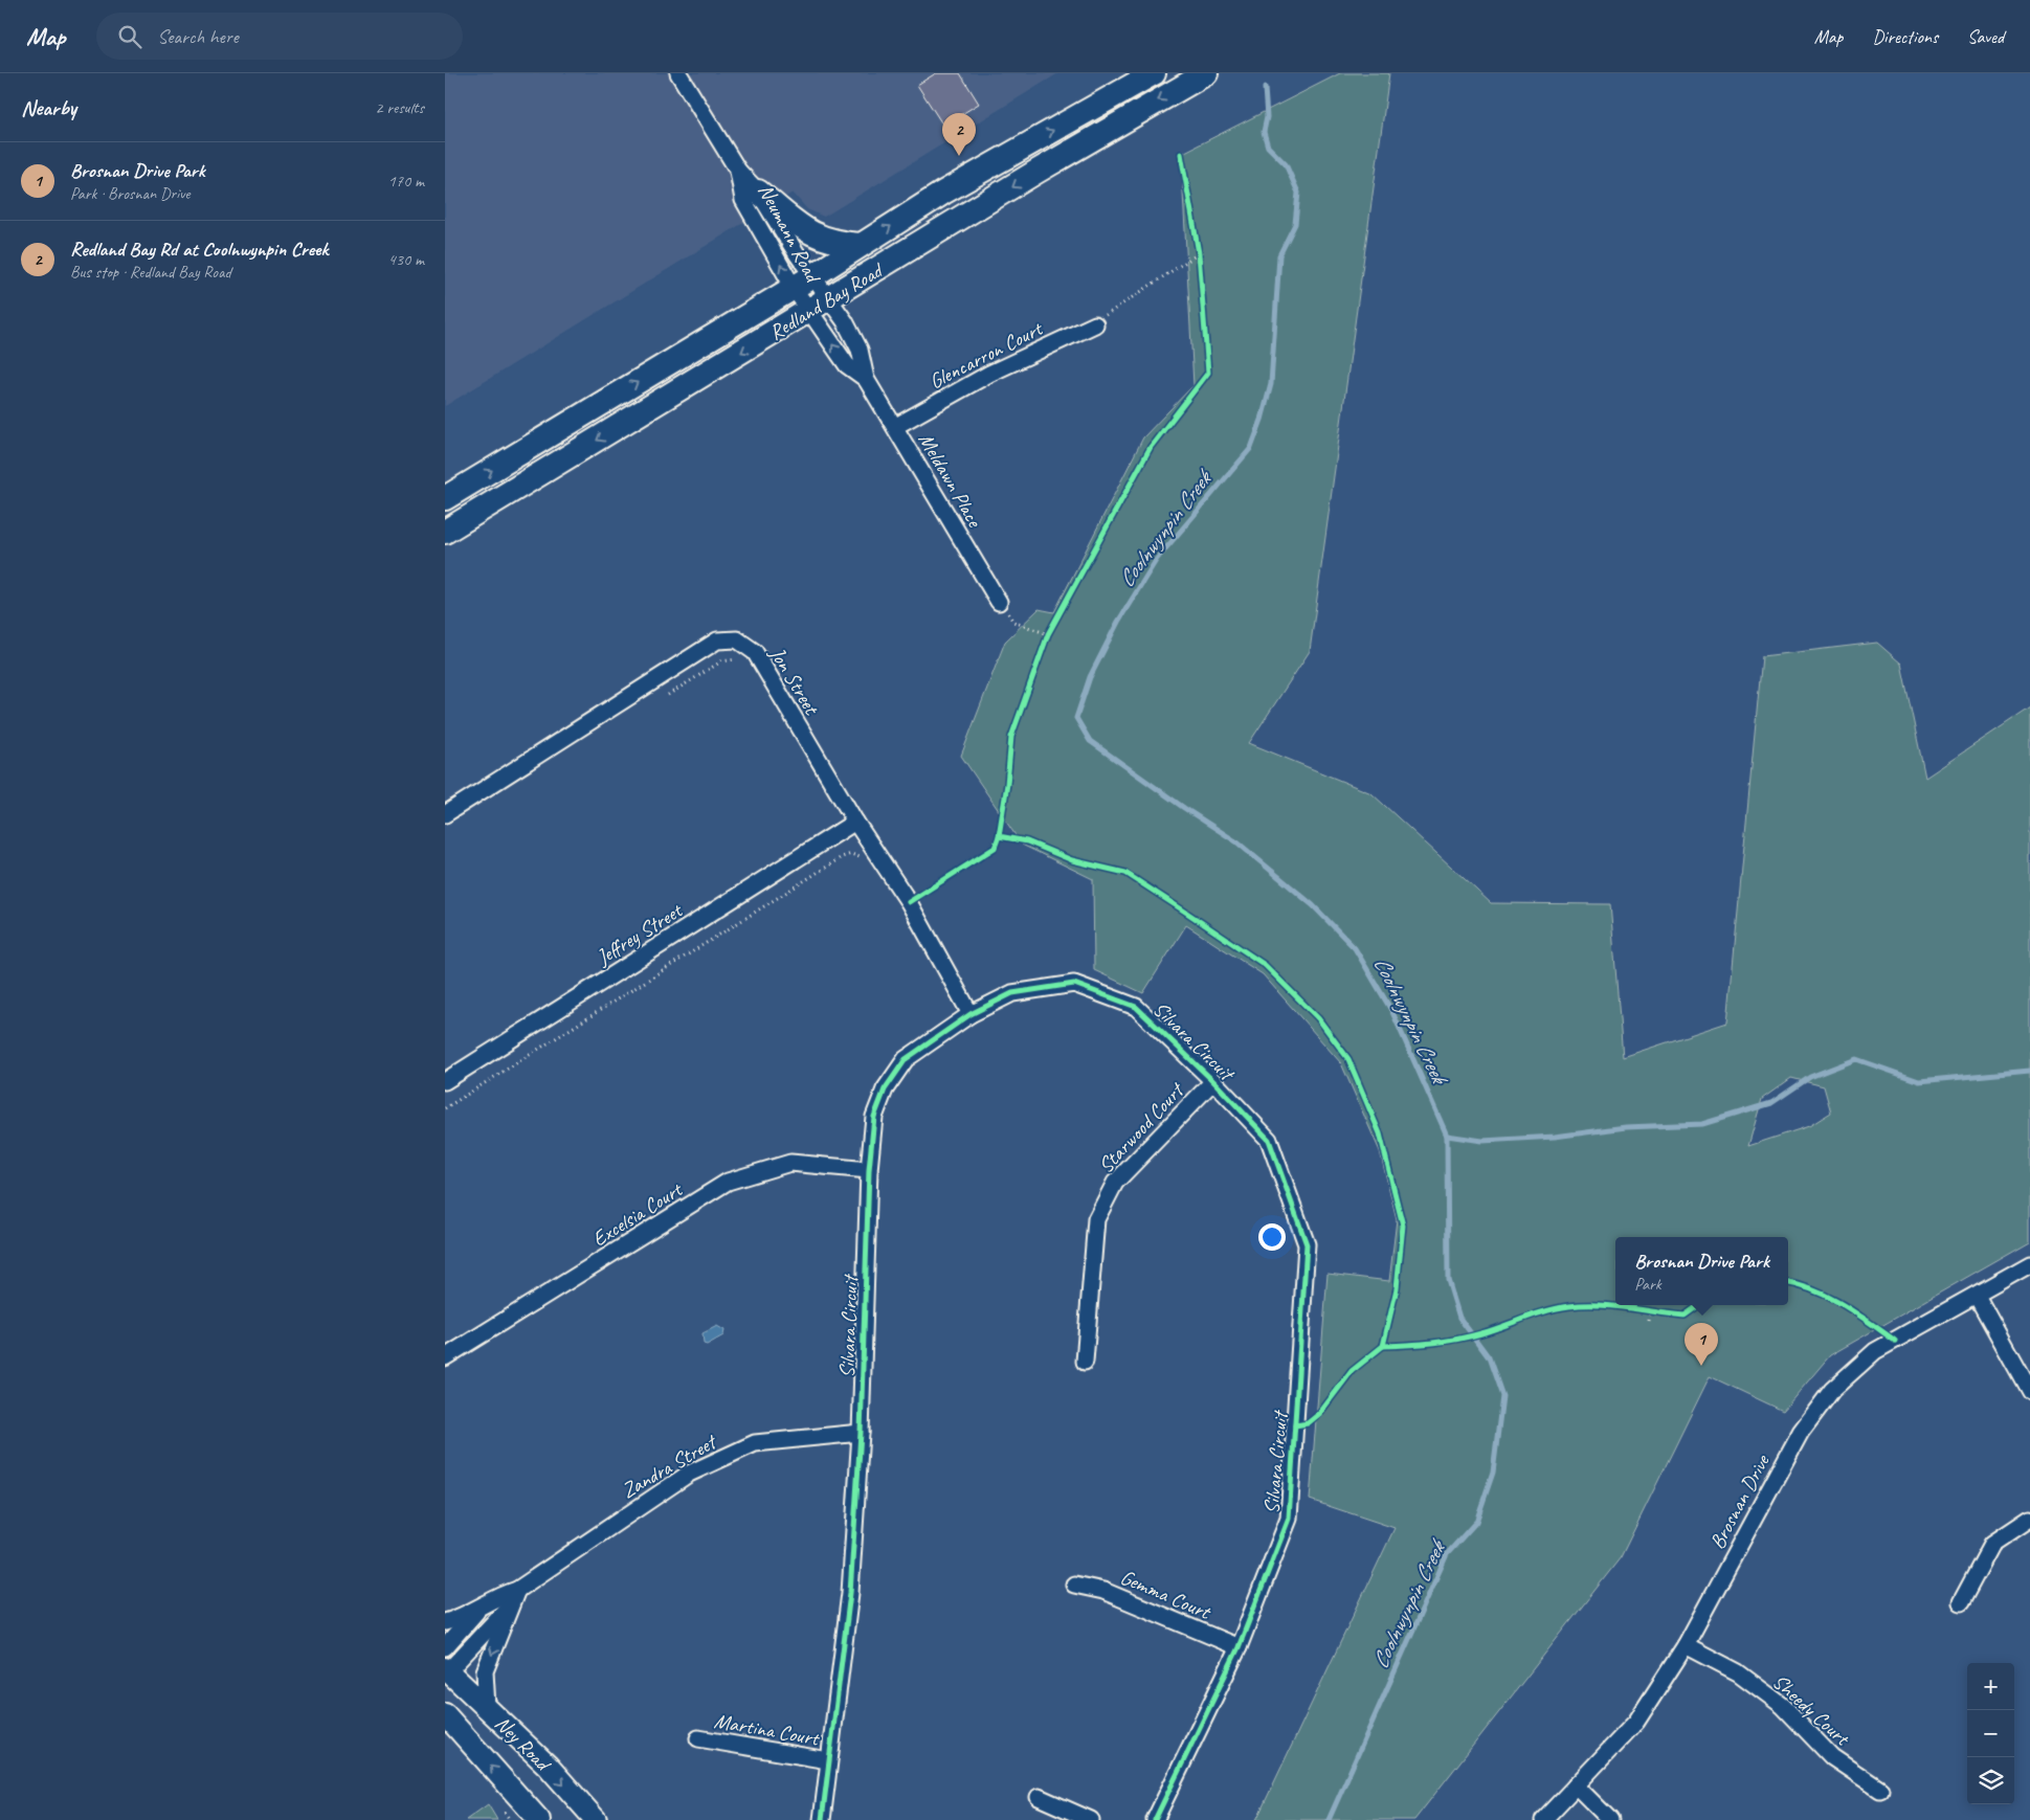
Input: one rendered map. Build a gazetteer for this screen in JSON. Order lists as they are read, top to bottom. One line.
{"streets":{"main road":["Redland Bay Road","Ney Road"],"street":["Neumann Road","Glencarron Court","Meldawn Place","Jon Street","Jeffrey Street","Silvara Circuit","Starwood Court","Excelsia Court","Zandra Street","Brosnan Drive","Gemma Court","Sheedy Court","Martina Court"]},"crossings":[["Neumann Road","Redland Bay Road"],["Neumann Road","Meldawn Place"],["Redland Bay Road","Meldawn Place"],["Glencarron Court","Meldawn Place"],["Jon Street","Jeffrey Street"],["Jon Street","Silvara Circuit"],["Silvara Circuit","Starwood Court"],["Silvara Circuit","Excelsia Court"],["Silvara Circuit","Zandra Street"],["Silvara Circuit","Gemma Court"],["Silvara Circuit","Martina Court"],["Brosnan Drive","Sheedy Court"]],"water":["Coolnwynpin Creek"],"page":{"header":"Map","search":"Search here","nav":["Map","Directions","Saved"],"heading":["Nearby","2 results"],"pins":["2","1"],"list":[{"mark":"1","name":"Brosnan Drive Park","note":"Park · Brosnan Drive","value":"170 m"},{"mark":"2","name":"Redland Bay Rd at Coolnwynpin Creek","note":"Bus stop · Redland Bay Road","value":"430 m"}],"popup":["Brosnan Drive Park","Park"],"map_buttons":["+","−"]}}
